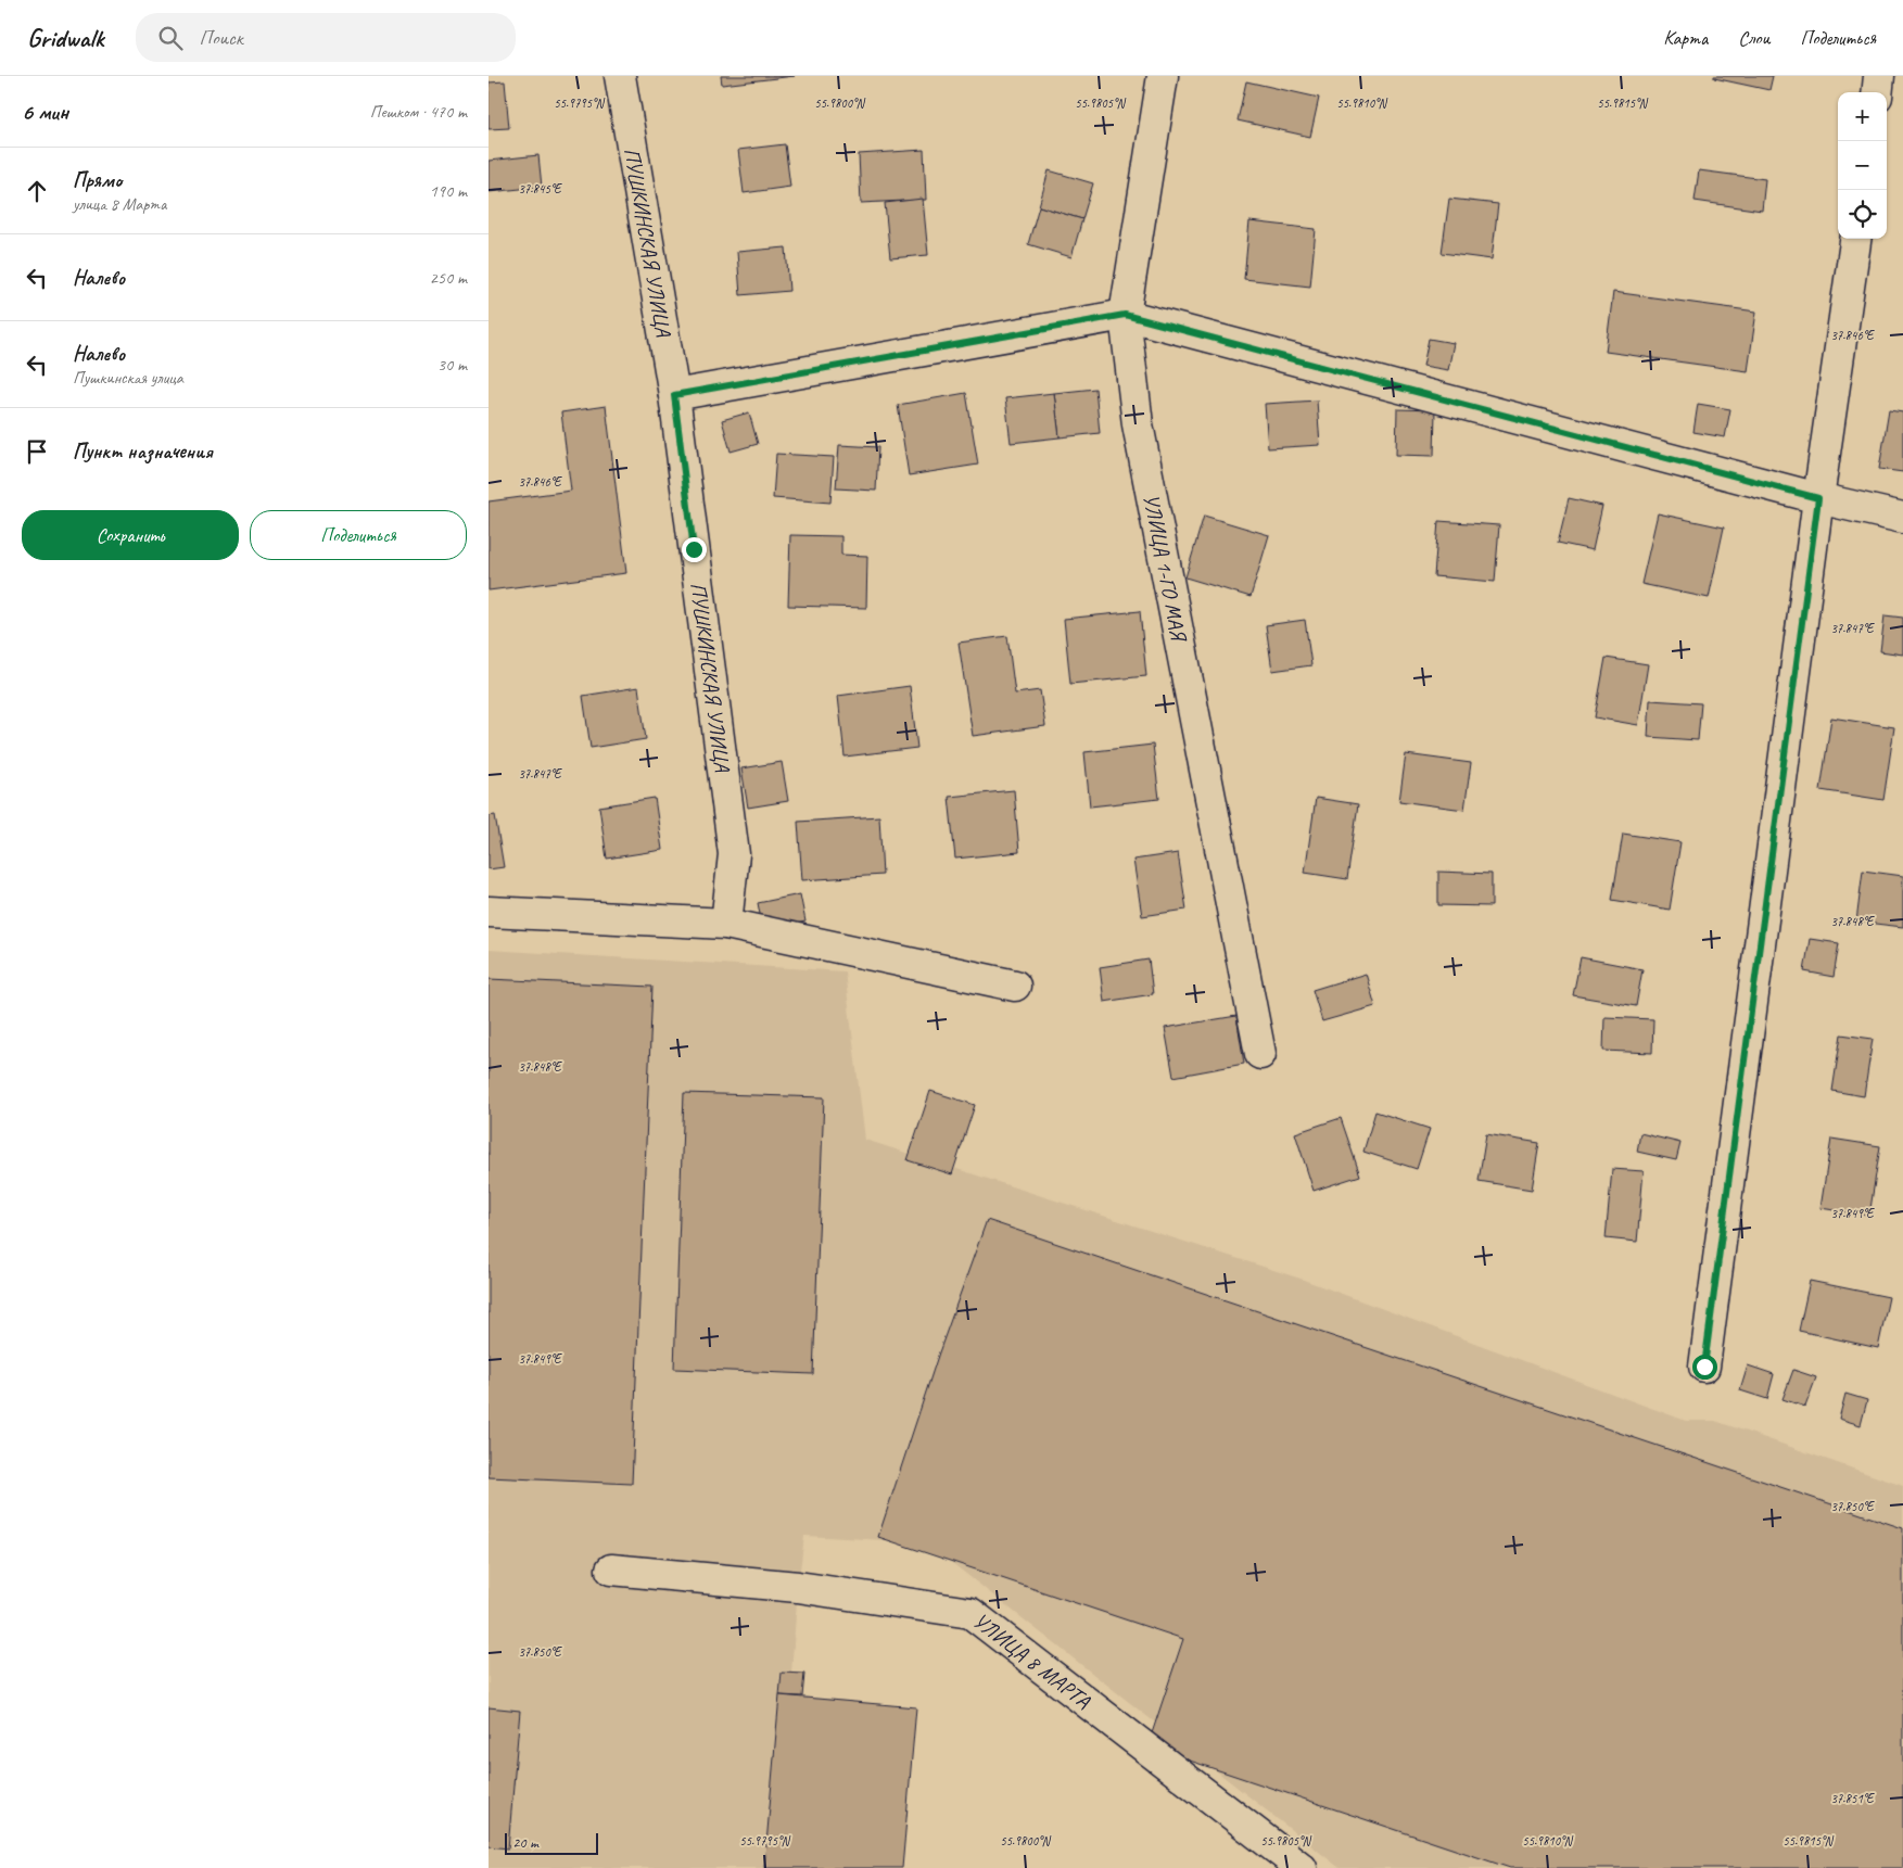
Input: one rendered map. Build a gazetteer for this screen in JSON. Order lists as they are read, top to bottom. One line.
{"streets":{"street":["ПУШКИНСКАЯ УЛИЦА","УЛИЦА 1-ГО МАЯ","УЛИЦА 8 МАРТА"]},"scale_bar":"20 m","page":{"header":"Gridwalk","search":"Поиск","nav":["Карта","Слои","Поделиться"],"heading":["6 мин","Пешком · 470 m"],"map_buttons":["+","−"],"list":[["Прямо","улица 8 Марта","190 m"],["Налево","250 m"],["Налево","Пушкинская улица","30 m"],"Пункт назначения"],"buttons":["Сохранить","Поделиться"],"scale":"20 m"},"coordinates":["55.9795°N","55.9800°N","55.9805°N","55.9810°N","55.9815°N","37.845°E","37.846°E","37.847°E","37.848°E","37.849°E","37.850°E","37.851°E"]}
